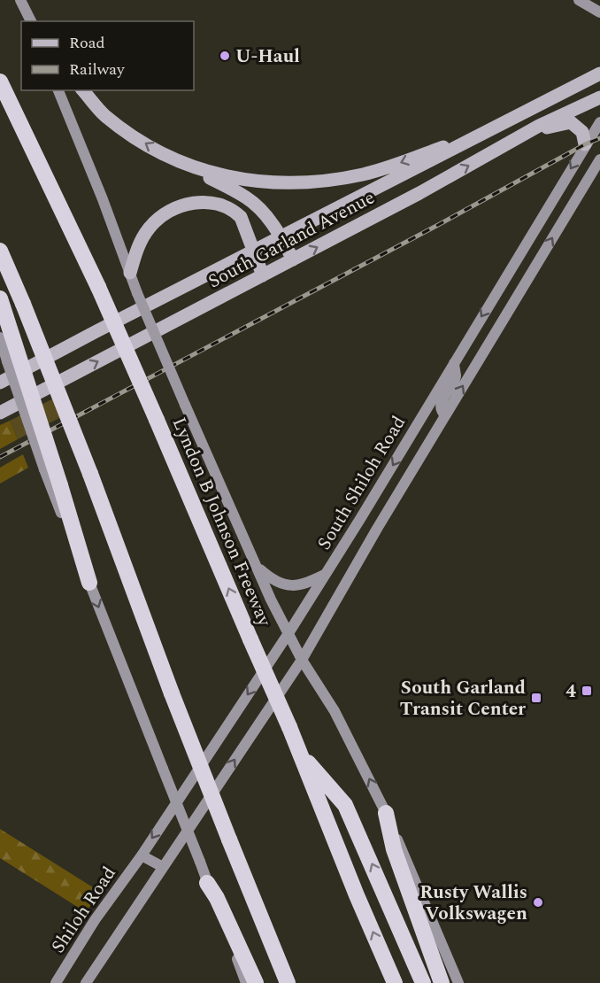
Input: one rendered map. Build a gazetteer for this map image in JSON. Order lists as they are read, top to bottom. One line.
{"streets":{"highway":["Lyndon B Johnson Freeway"],"main road":["South Garland Avenue","South Shiloh Road","Shiloh Road"]},"crossings":[["South Shiloh Road","Lyndon B Johnson Freeway"],["South Shiloh Road","Shiloh Road"]],"places":{"other":["U-Haul","Rusty Wallis Volkswagen"],"transit":["4","South Garland Transit Center"]},"legend":["Road","Railway"]}
